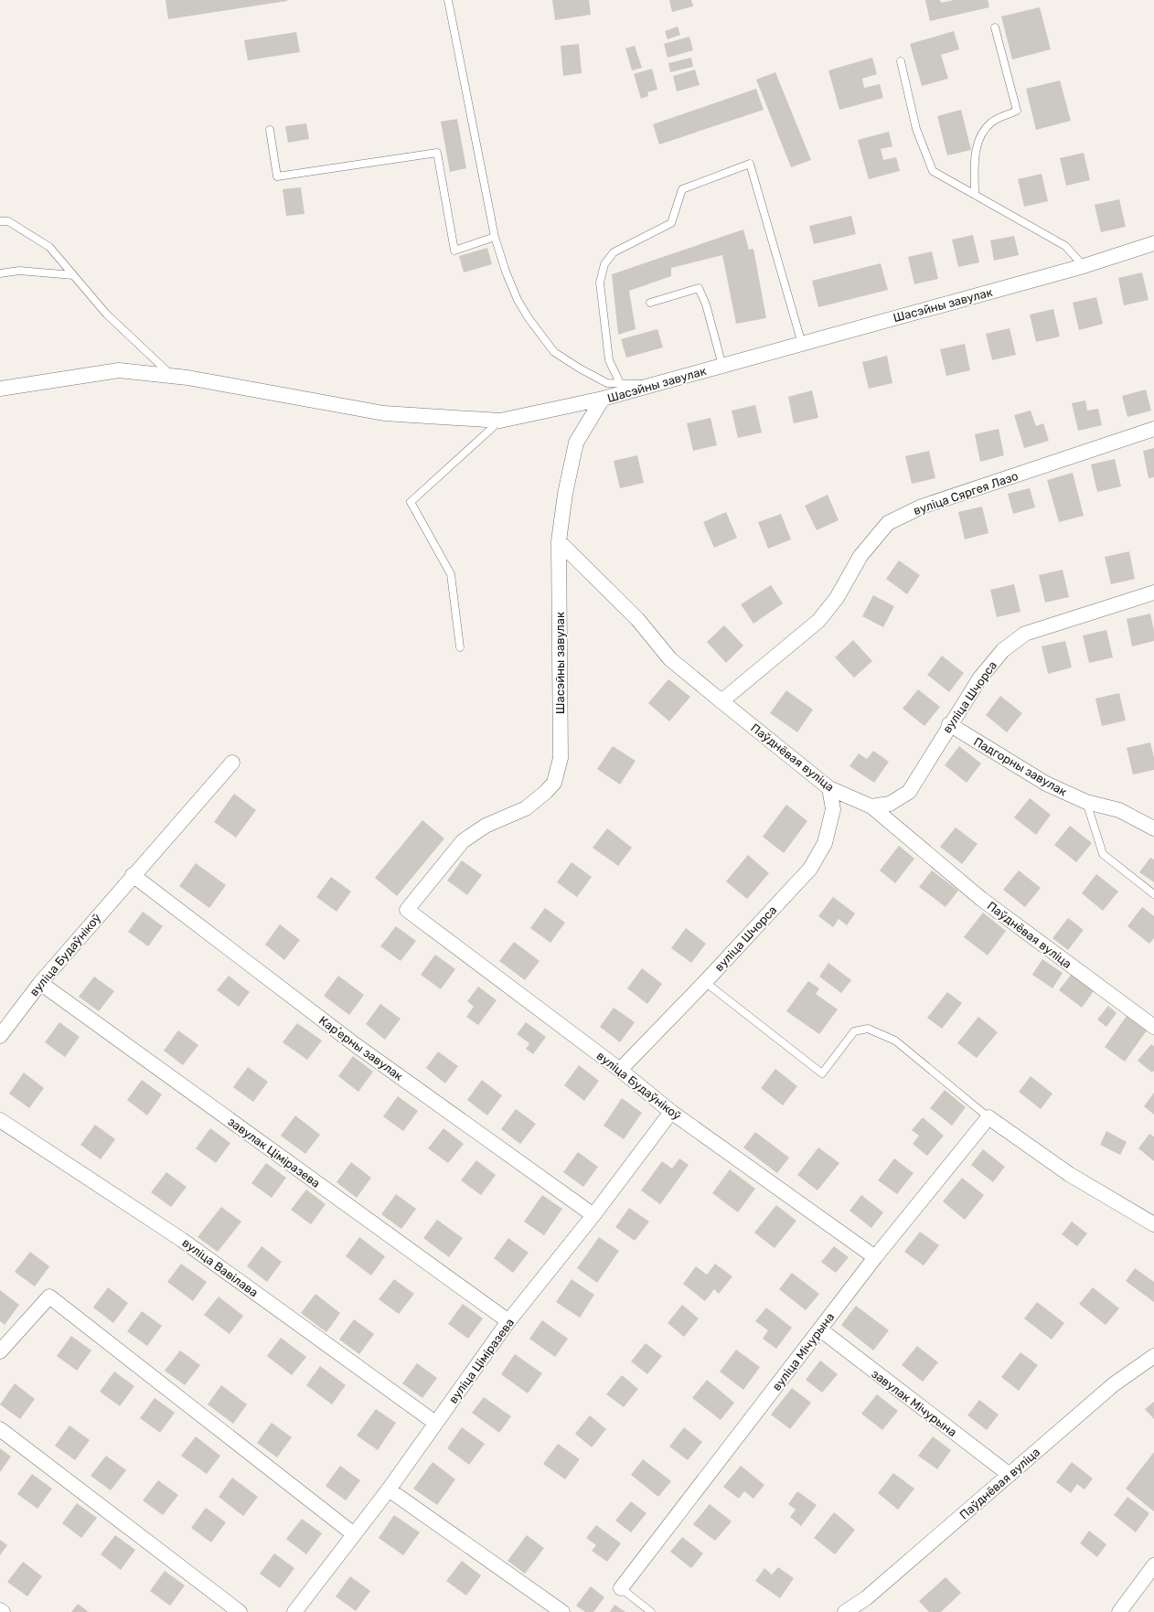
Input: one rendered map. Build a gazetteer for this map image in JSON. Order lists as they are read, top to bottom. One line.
{"streets":{"street":["Шасэйны завулак","вуліца Сяргея Лазо","вуліца Шчорса","Паўднёвая вуліца","Падгорны завулак","вуліца Будаўнікоў","Карʼерны завулак","завулак Ціміразева","вуліца Вавілава","вуліца Мічурына","вуліца Ціміразева","завулак Мічурына"]},"crossings":[["Шасэйны завулак","Паўднёвая вуліца"],["Шасэйны завулак","вуліца Будаўнікоў"],["вуліца Сяргея Лазо","Паўднёвая вуліца"],["вуліца Шчорса","Паўднёвая вуліца"],["вуліца Шчорса","Падгорны завулак"],["вуліца Шчорса","вуліца Будаўнікоў"],["Паўднёвая вуліца","завулак Мічурына"],["вуліца Будаўнікоў","Карʼерны завулак"],["вуліца Будаўнікоў","завулак Ціміразева"],["вуліца Будаўнікоў","вуліца Мічурына"],["вуліца Будаўнікоў","вуліца Ціміразева"],["Карʼерны завулак","вуліца Ціміразева"],["завулак Ціміразева","вуліца Ціміразева"],["вуліца Вавілава","вуліца Ціміразева"],["вуліца Мічурына","завулак Мічурына"]]}
